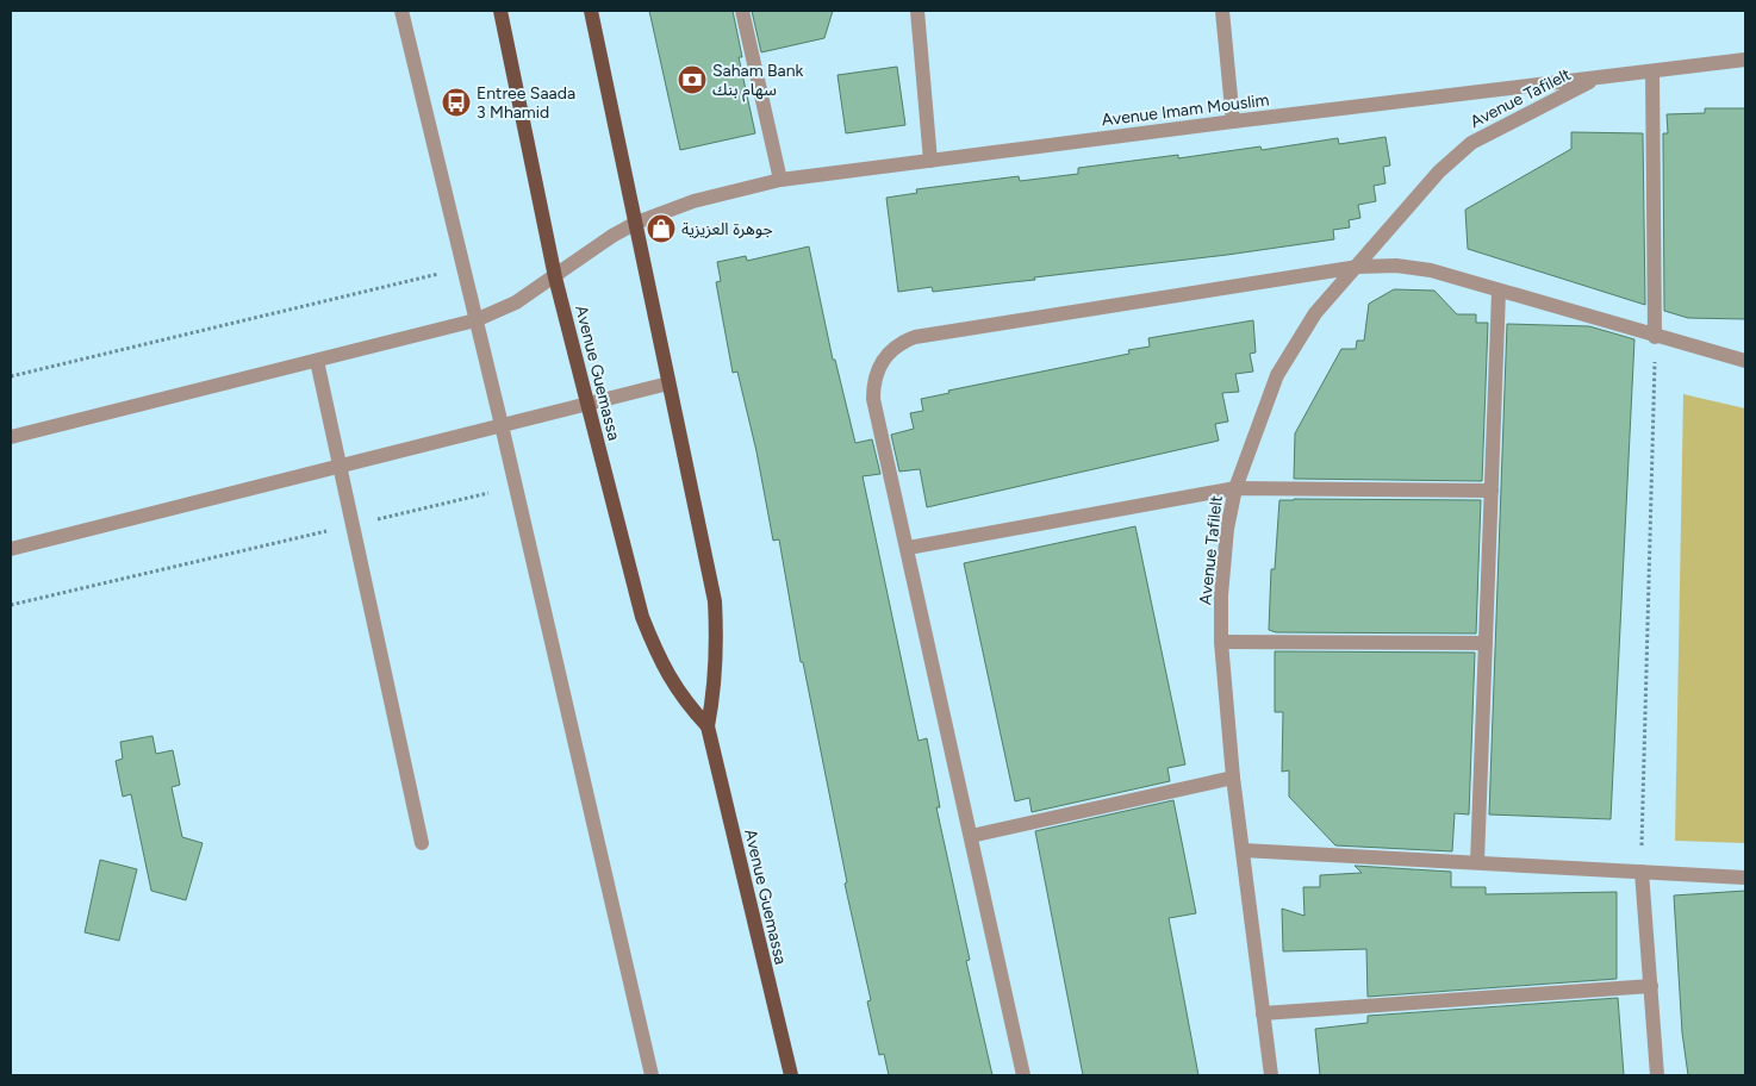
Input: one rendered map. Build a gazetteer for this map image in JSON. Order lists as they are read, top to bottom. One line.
{"streets":{"main road":["Avenue Guemassa"],"street":["Avenue Tafilelt","Avenue Imam Mouslim"]},"crossings":[["Avenue Tafilelt","Avenue Imam Mouslim"],["Avenue Imam Mouslim","Avenue Guemassa"]],"places":{"bank":["Saham Bank سهام بنك"],"bus stop":["Entree Saada 3 Mhamid"],"shop":["جوهرة العزيزية"]}}
